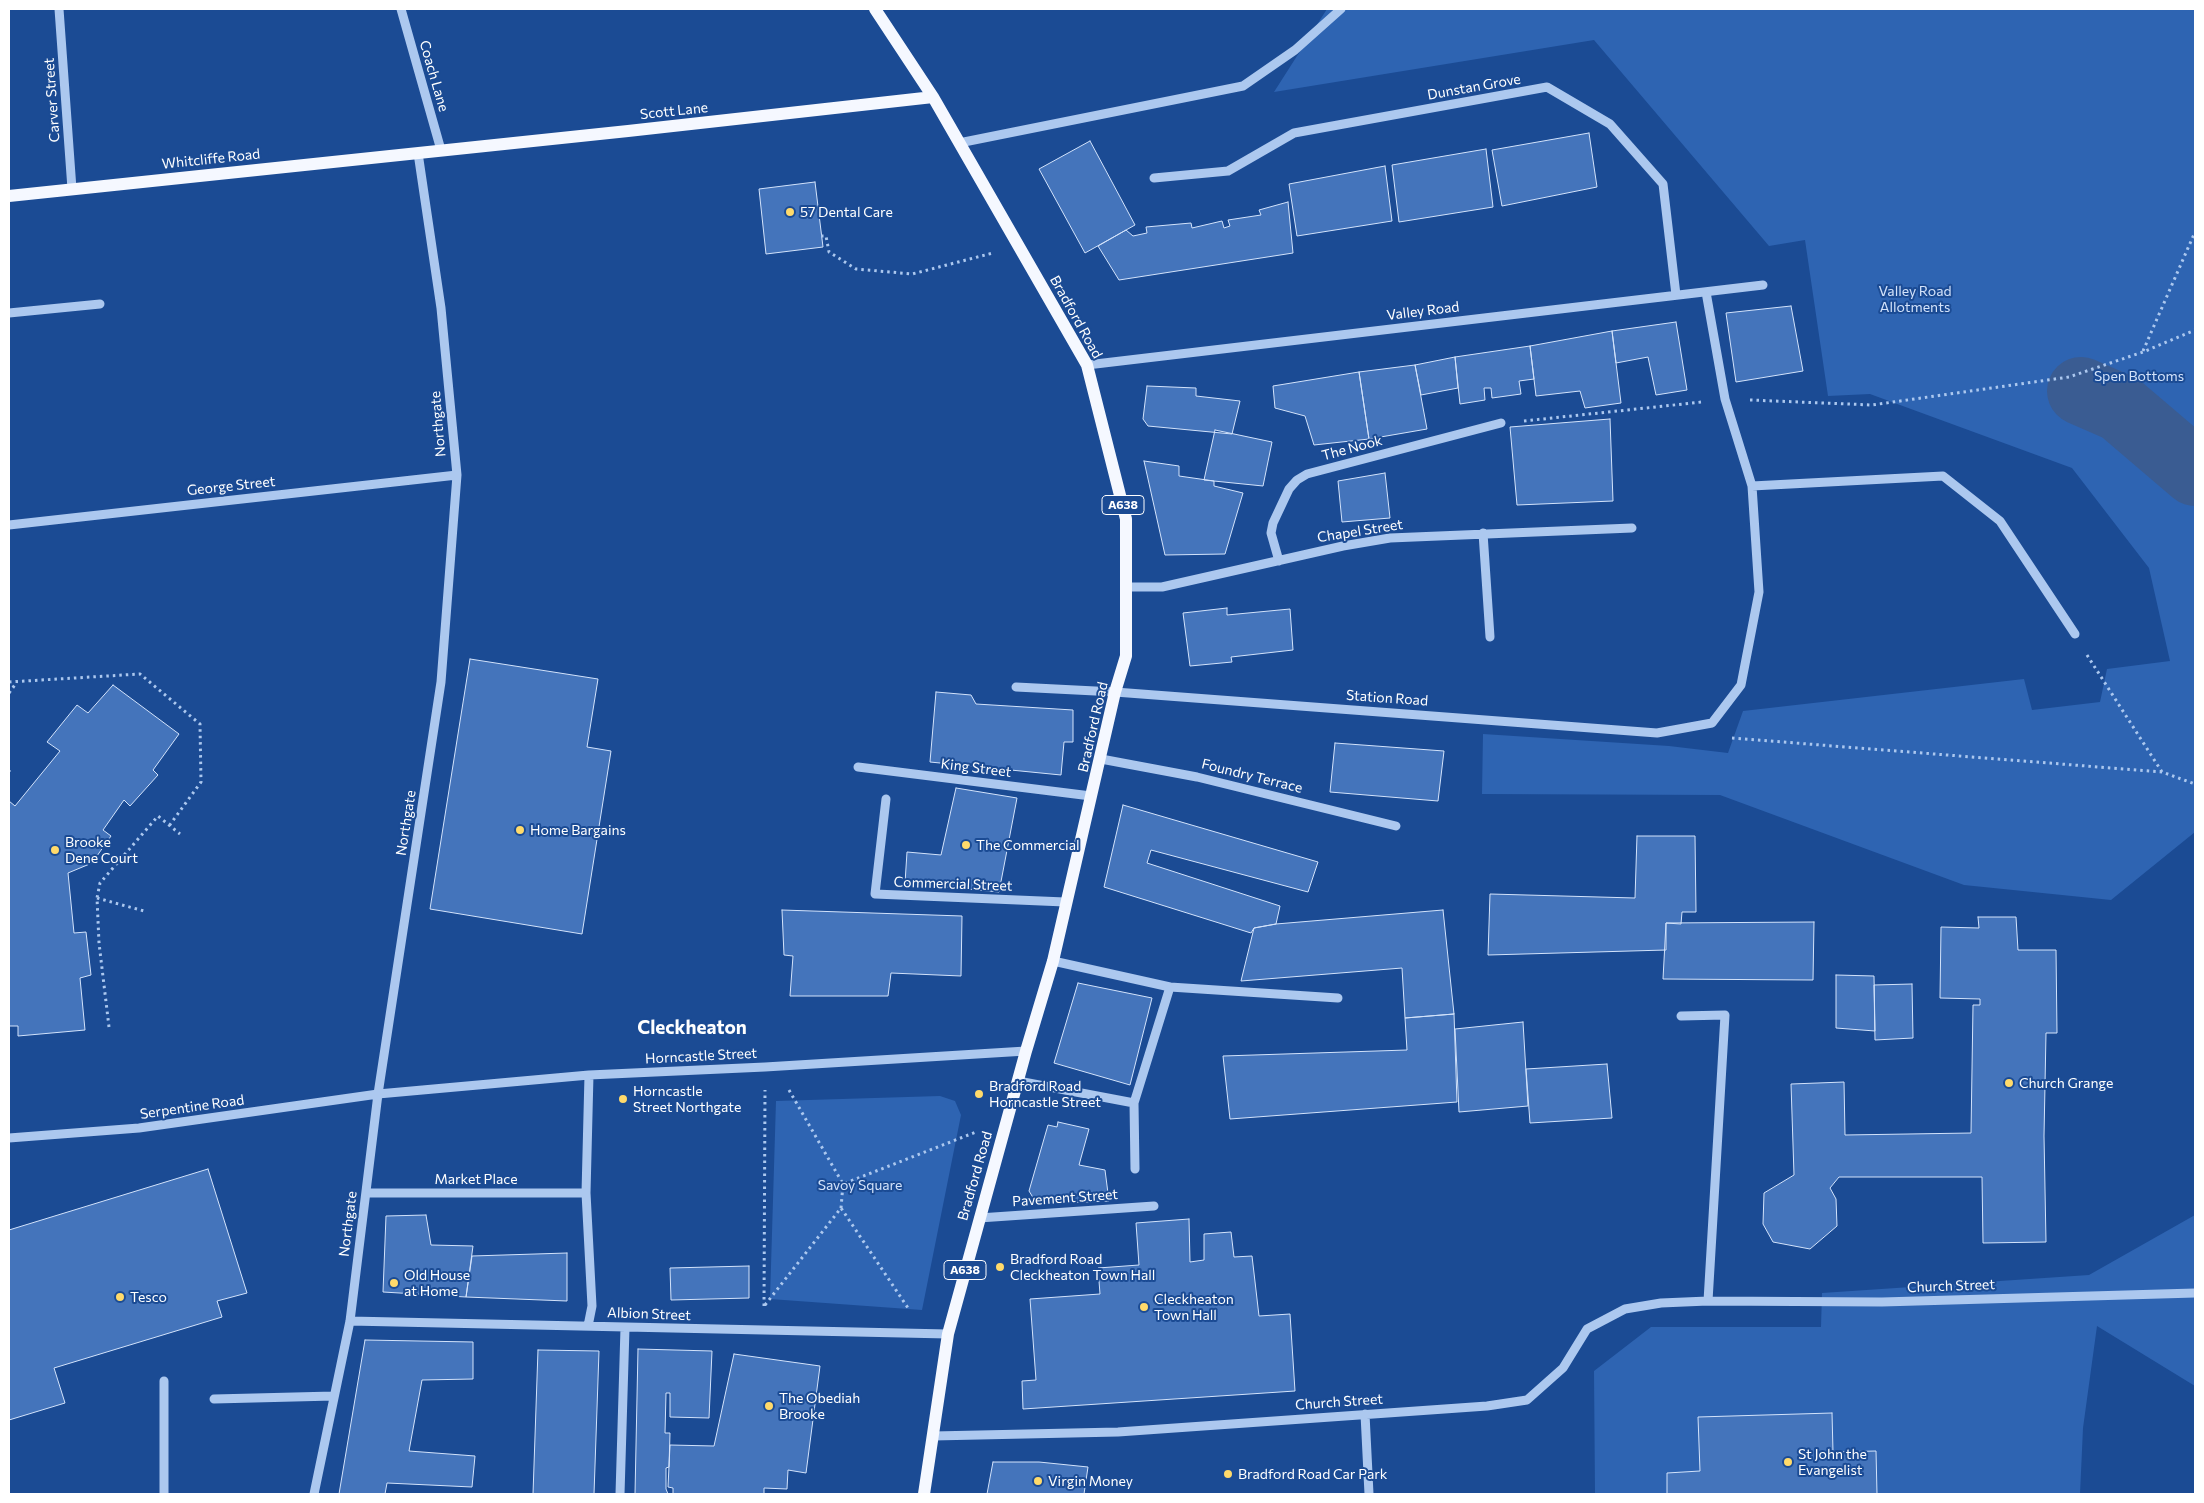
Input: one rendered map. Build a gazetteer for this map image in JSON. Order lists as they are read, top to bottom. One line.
{"streets":{"main road":["Scott Lane","Whitcliffe Road","Bradford Road","A638"],"street":["Coach Lane","Dunstan Grove","Carver Street","Valley Road","Northgate","The Nook","George Street","Chapel Street","Station Road","King Street","Foundry Terrace","Commercial Street","Horncastle Street","Serpentine Road","Market Place","Pavement Street","Church Street","Albion Street"]},"crossings":[["Coach Lane","Scott Lane"],["Dunstan Grove","Valley Road"],["Carver Street","Whitcliffe Road"],["Scott Lane","Whitcliffe Road"],["Scott Lane","Bradford Road"],["Scott Lane","Northgate"],["Whitcliffe Road","Northgate"],["Valley Road","Bradford Road"],["Valley Road","Station Road"],["Bradford Road","Chapel Street"],["Bradford Road","Station Road"],["Bradford Road","King Street"],["Bradford Road","Foundry Terrace"],["Bradford Road","Commercial Street"],["Bradford Road","Horncastle Street"],["Bradford Road","Pavement Street"],["Bradford Road","Church Street"],["Bradford Road","Albion Street"],["Northgate","George Street"],["Northgate","Horncastle Street"],["Northgate","Serpentine Road"],["Northgate","Market Place"],["Northgate","Albion Street"],["The Nook","Chapel Street"],["Horncastle Street","Serpentine Road"]],"districts":["Cleckheaton"],"parks":["Valley Road Allotments","Spen Bottoms","Savoy Square"],"places":["57 Dental Care","Home Bargains","The Commercial","Brooke Dene Court","Church Grange","Bradford Road Horncastle Street","Horncastle Street Northgate","Bradford Road Cleckheaton Town Hall","Old House at Home","Tesco","Cleckheaton Town Hall","The Obediah Brooke","St John the Evangelist","Bradford Road Car Park","Virgin Money"]}
